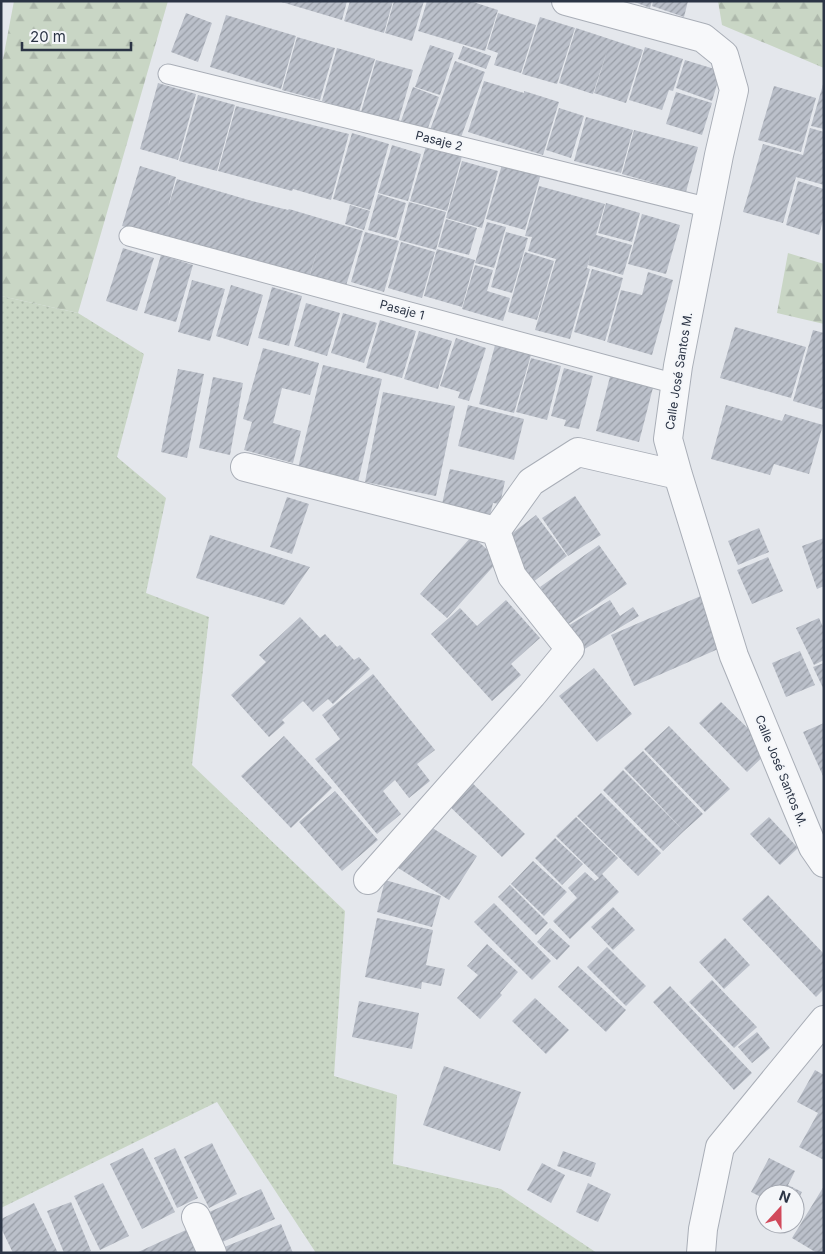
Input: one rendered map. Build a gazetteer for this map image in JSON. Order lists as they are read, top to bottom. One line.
{"streets":{"street":["Calle José Santos M."],"lane":["Pasaje 2","Pasaje 1"]},"crossings":[["Pasaje 2","Calle José Santos M."],["Pasaje 1","Calle José Santos M."]],"scale_bar":"20 m","north":"top"}
